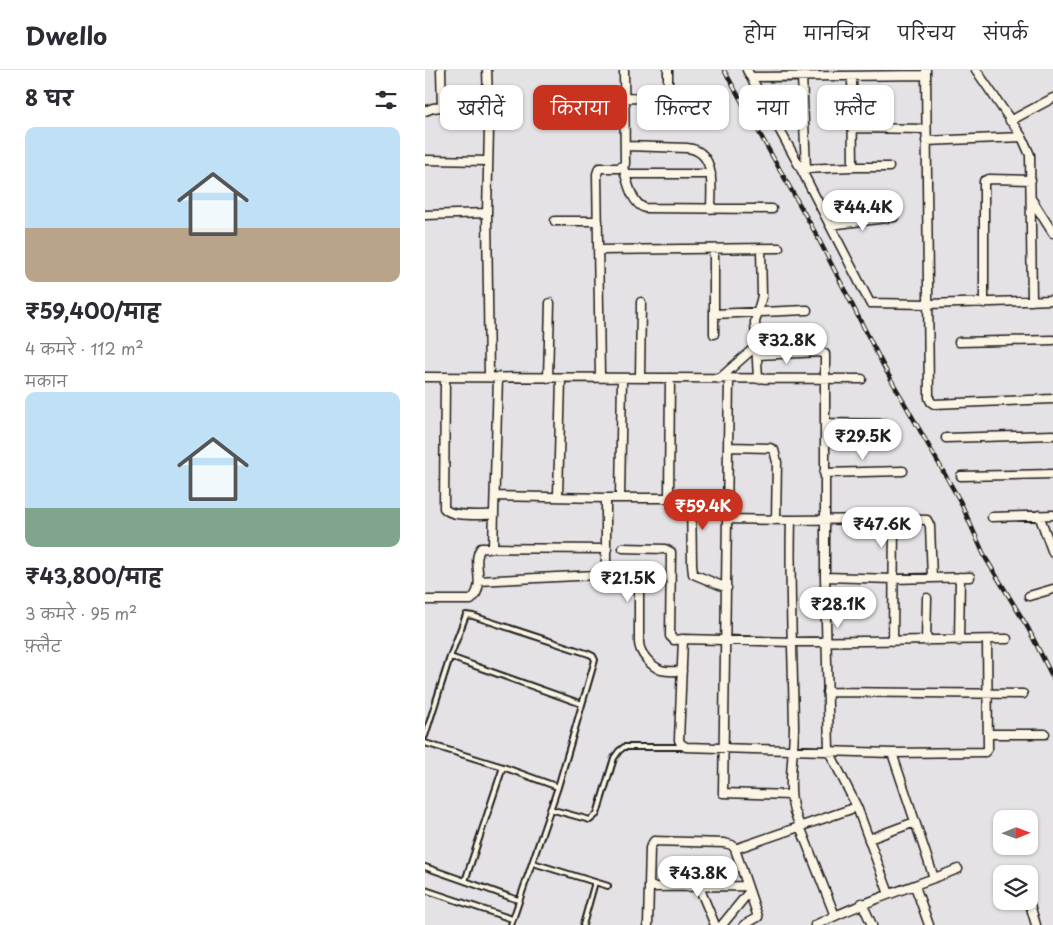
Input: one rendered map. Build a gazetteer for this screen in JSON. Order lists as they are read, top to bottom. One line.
{"north":"right","page":{"header":"Dwello","nav":["होम","मानचित्र","परिचय","संपर्क"],"heading":"8 घर","chip":["खरीदें","किराया","फ़िल्टर","नया","फ़्लैट"],"list":[{"name":"₹59,400/माह","note":"4 कमरे · 112 m² · मकान"},{"name":"₹43,800/माह","note":"3 कमरे · 95 m² · फ़्लैट"}],"price":["₹44.4K","₹32.8K","₹29.5K","₹59.4K","₹47.6K","₹21.5K","₹28.1K","₹43.8K"]}}
